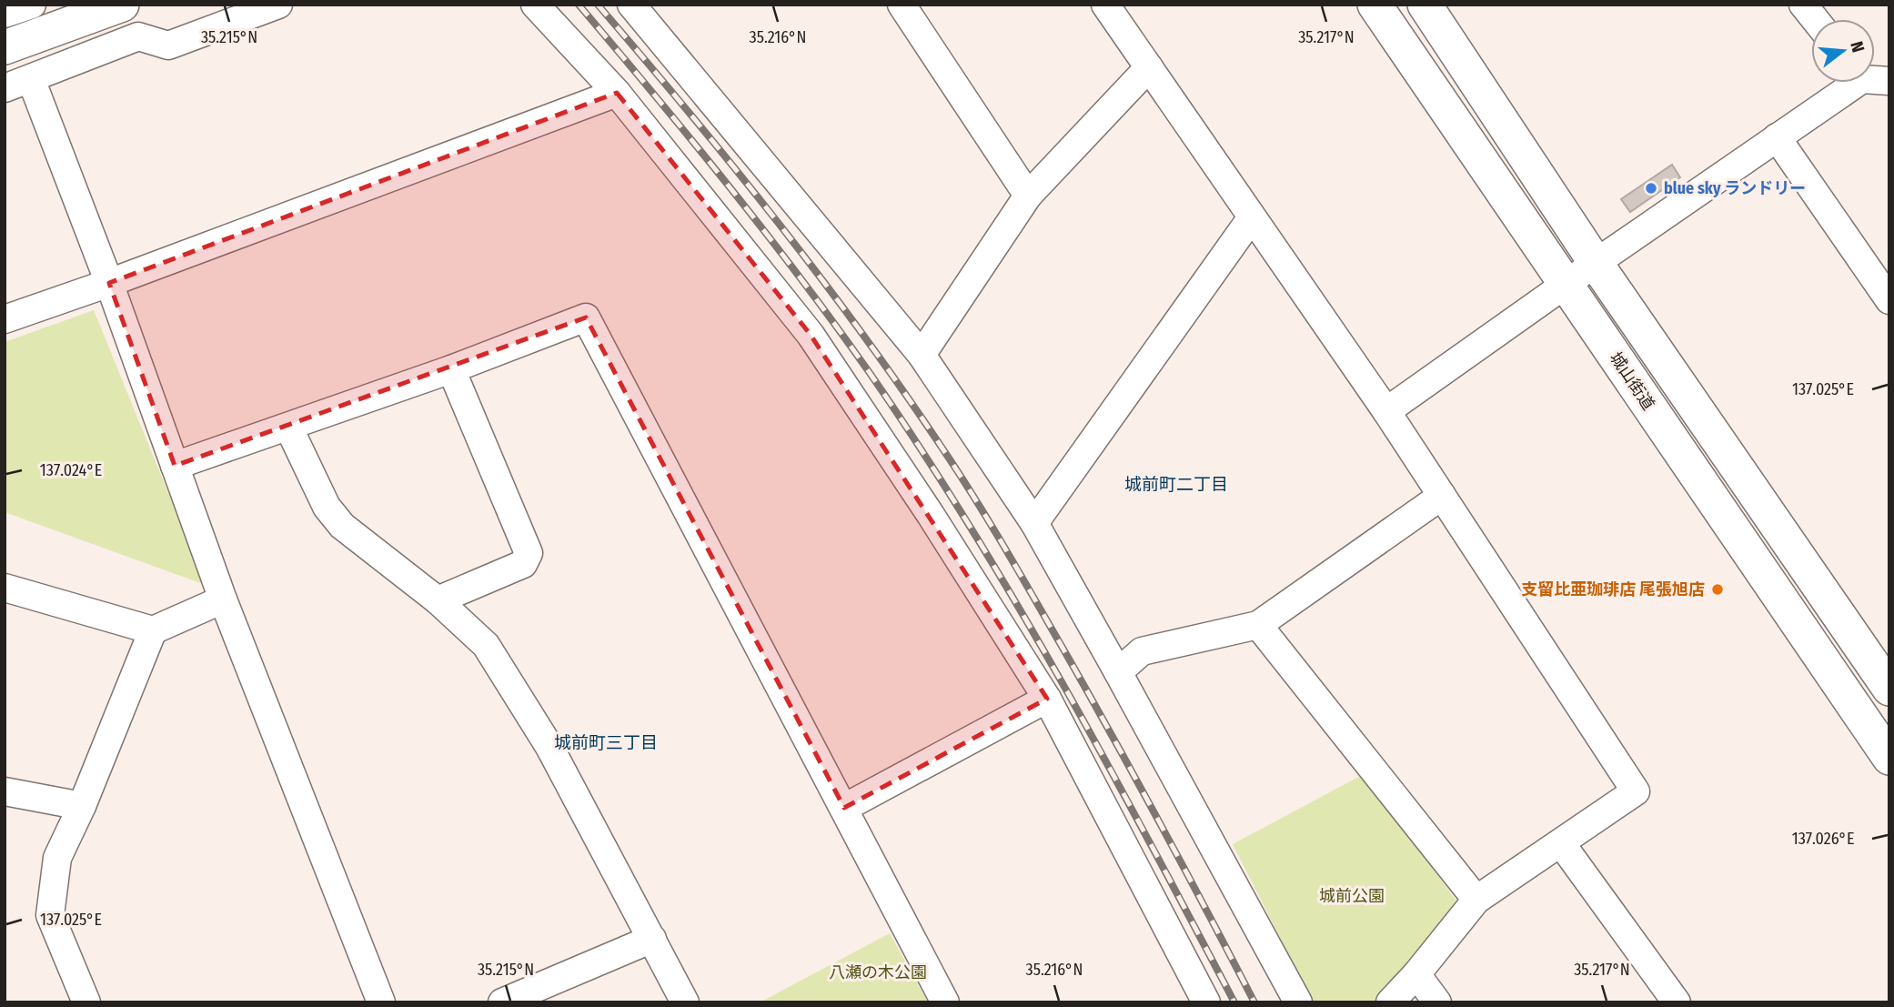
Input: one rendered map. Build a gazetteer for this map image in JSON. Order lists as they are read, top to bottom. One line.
{"streets":{"street":["城山街道"]},"districts":["城前町二丁目","城前町三丁目"],"parks":["城前公園","八瀬の木公園"],"places":["blue sky ランドリー","支留比亜珈琲店 尾張旭店"],"north":"right","coordinates":["35.215°N","35.216°N","35.217°N","137.025°E","137.024°E","137.026°E"]}
